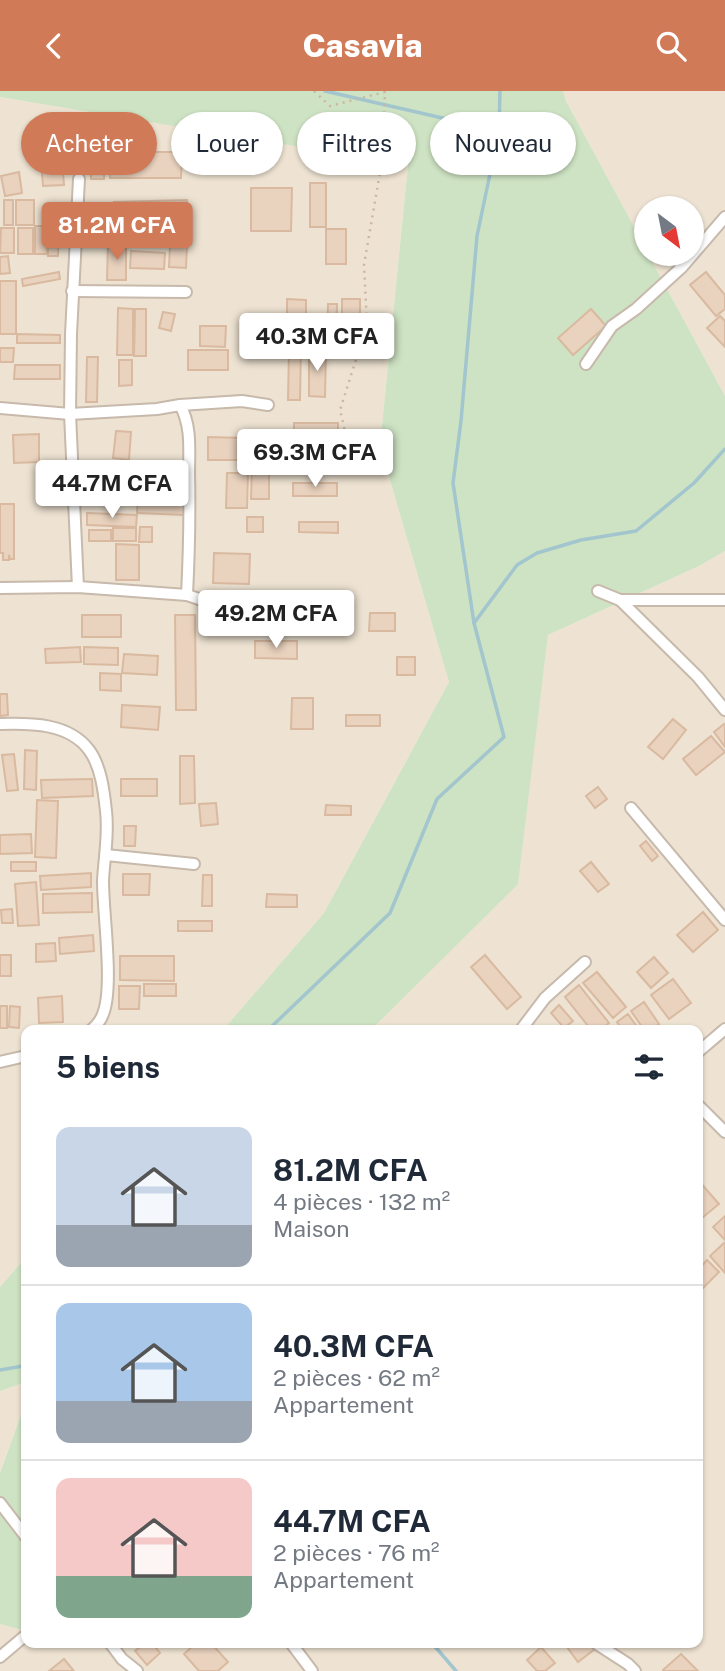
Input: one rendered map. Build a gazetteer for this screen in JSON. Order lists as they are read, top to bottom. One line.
{"north":"bottom right","page":{"header":"Casavia","chip":["Acheter","Louer","Filtres","Nouveau"],"price":["81.2M CFA","40.3M CFA","69.3M CFA","44.7M CFA","49.2M CFA"],"heading":"5 biens","list":[{"name":"81.2M CFA","note":"4 pièces · 132 m² · Maison"},{"name":"40.3M CFA","note":"2 pièces · 62 m² · Appartement"},{"name":"44.7M CFA","note":"2 pièces · 76 m² · Appartement"}]}}
